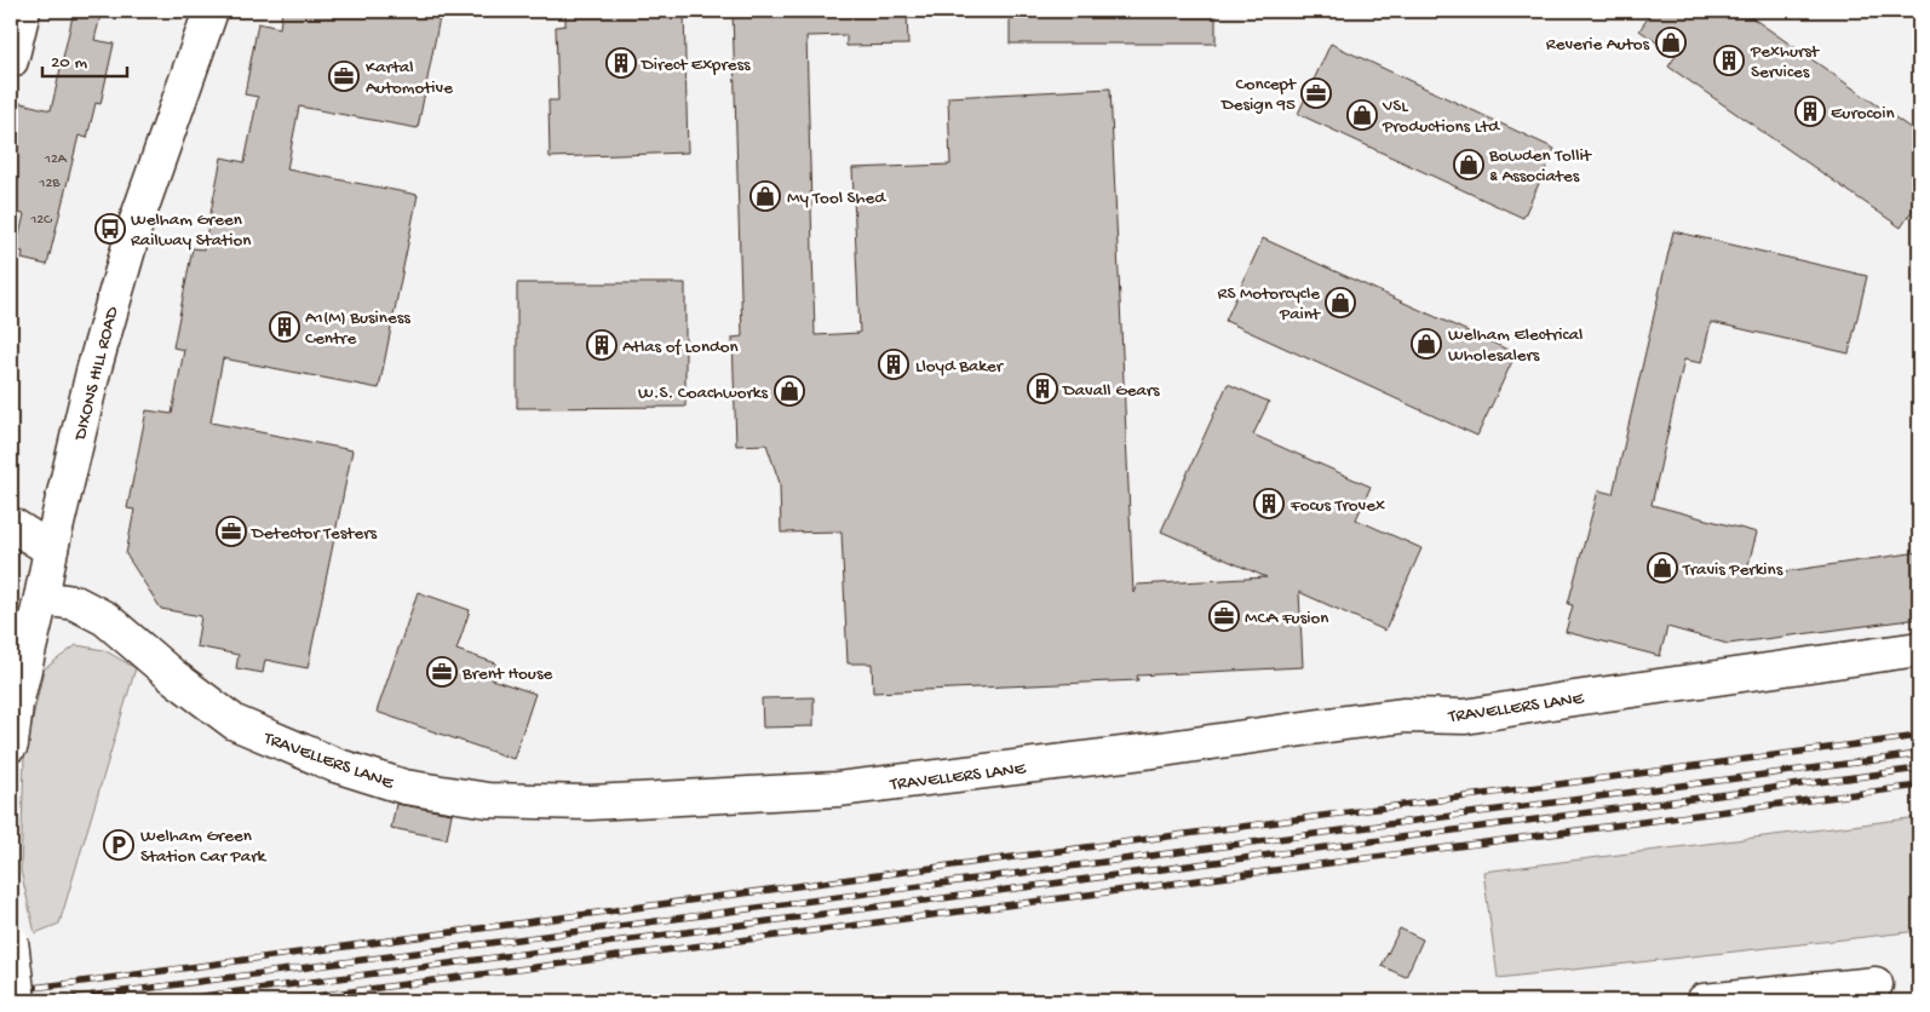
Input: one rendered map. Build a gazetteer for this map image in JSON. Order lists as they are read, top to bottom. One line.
{"streets":{"street":["DIXONS HILL ROAD","TRAVELLERS LANE"]},"crossings":[["DIXONS HILL ROAD","TRAVELLERS LANE"]],"places":{"shop":["Reverie Autos","VSL Productions Ltd","Bowden Tollit & Associates","My Tool Shed","RS Motorcycle Paint","Welham Electrical Wholesalers","W.S. Coachworks","Travis Perkins"],"building":["Pexhurst Services","Direct Express","Eurocoin","A1(M) Business Centre","Atlas of London","Lloyd Baker","Davall Gears","Focus Trovex"],"office":["Kartal Automotive","Concept Design 95","Detector Testers","MCA Fusion","Brent House"],"bus stop":["Welham Green Railway Station"],"parking":["Welham Green Station Car Park"]},"house_numbers":["12A","12B","12C"],"scale_bar":"20 m"}
